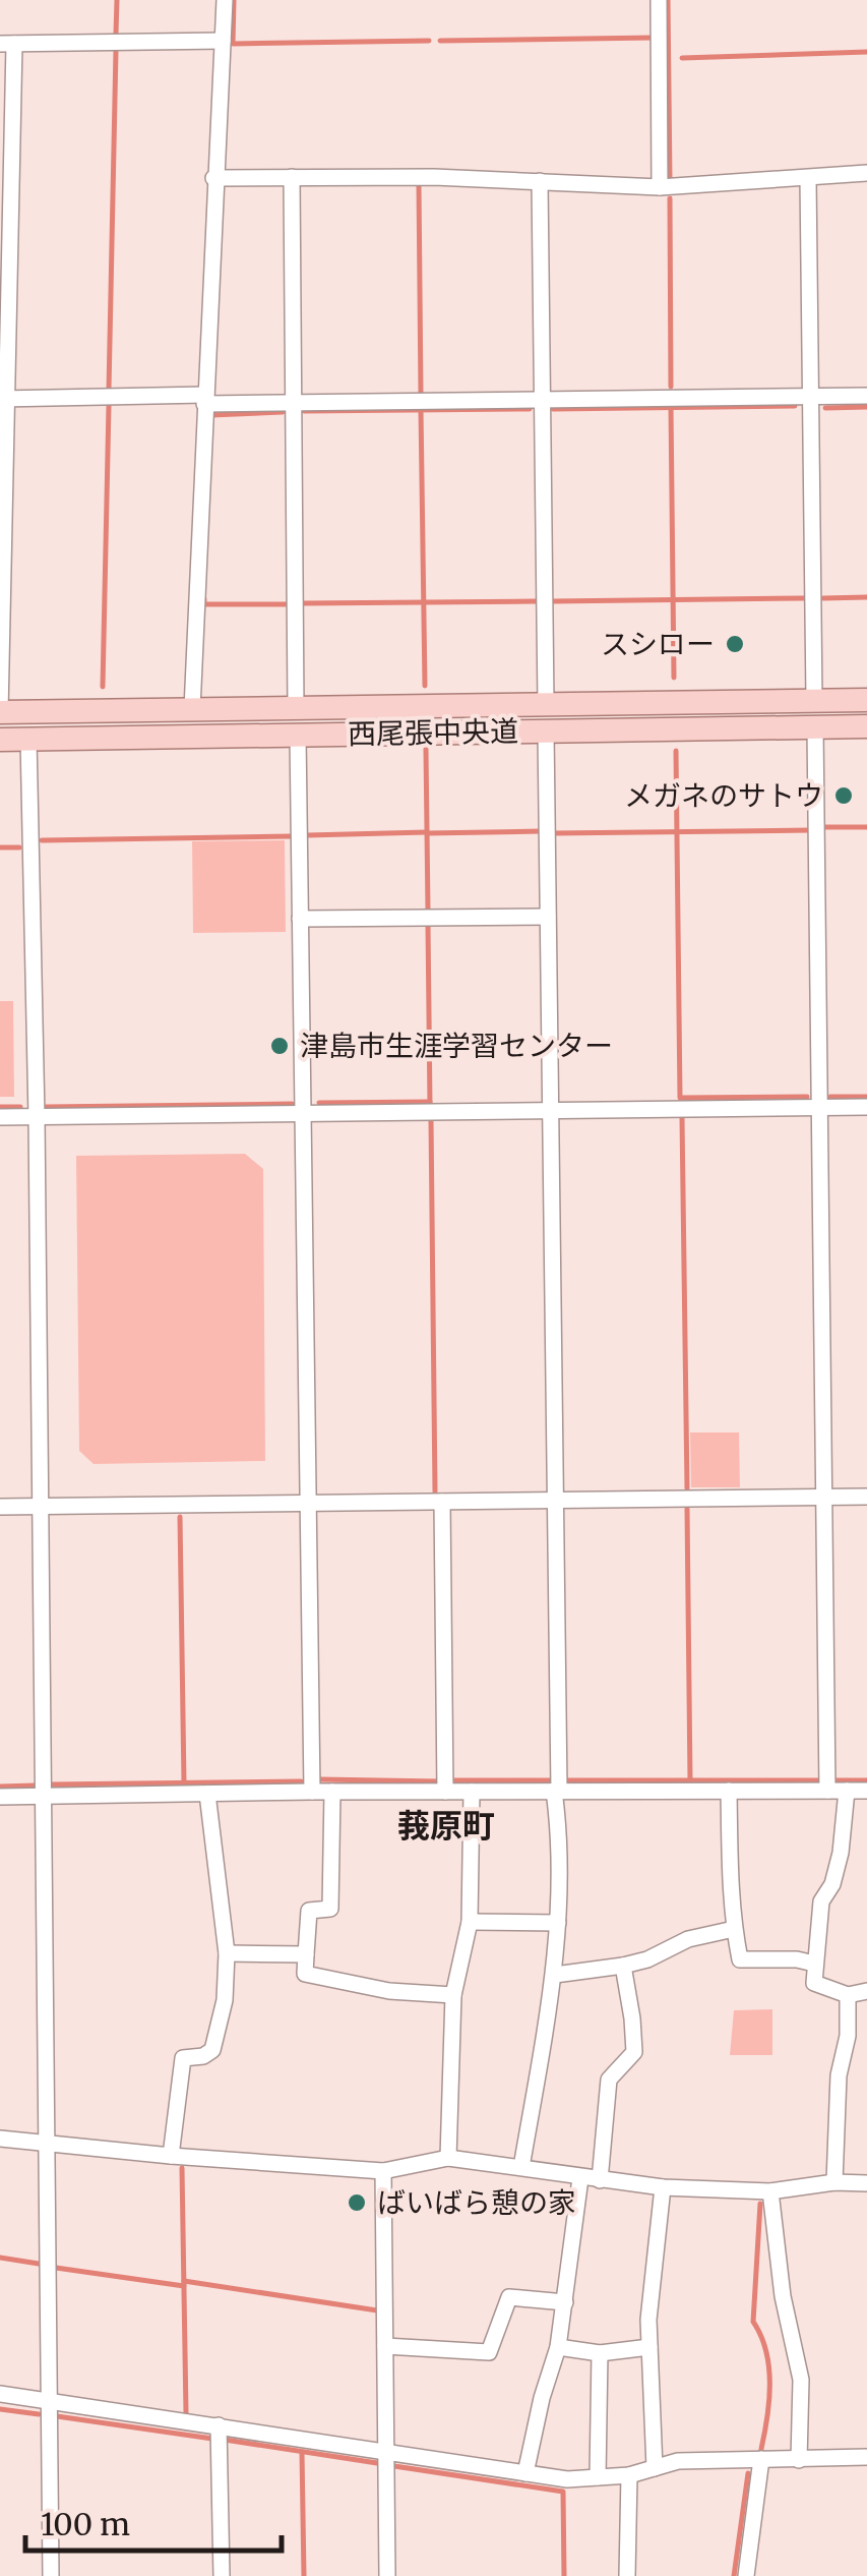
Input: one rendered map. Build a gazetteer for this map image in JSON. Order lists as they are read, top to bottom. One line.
{"streets":{"main road":["西尾張中央道"]},"districts":["莪原町"],"places":["スシロー","メガネのサトウ","津島市生涯学習センター","ばいばら憩の家"],"scale_bar":"100 m"}
